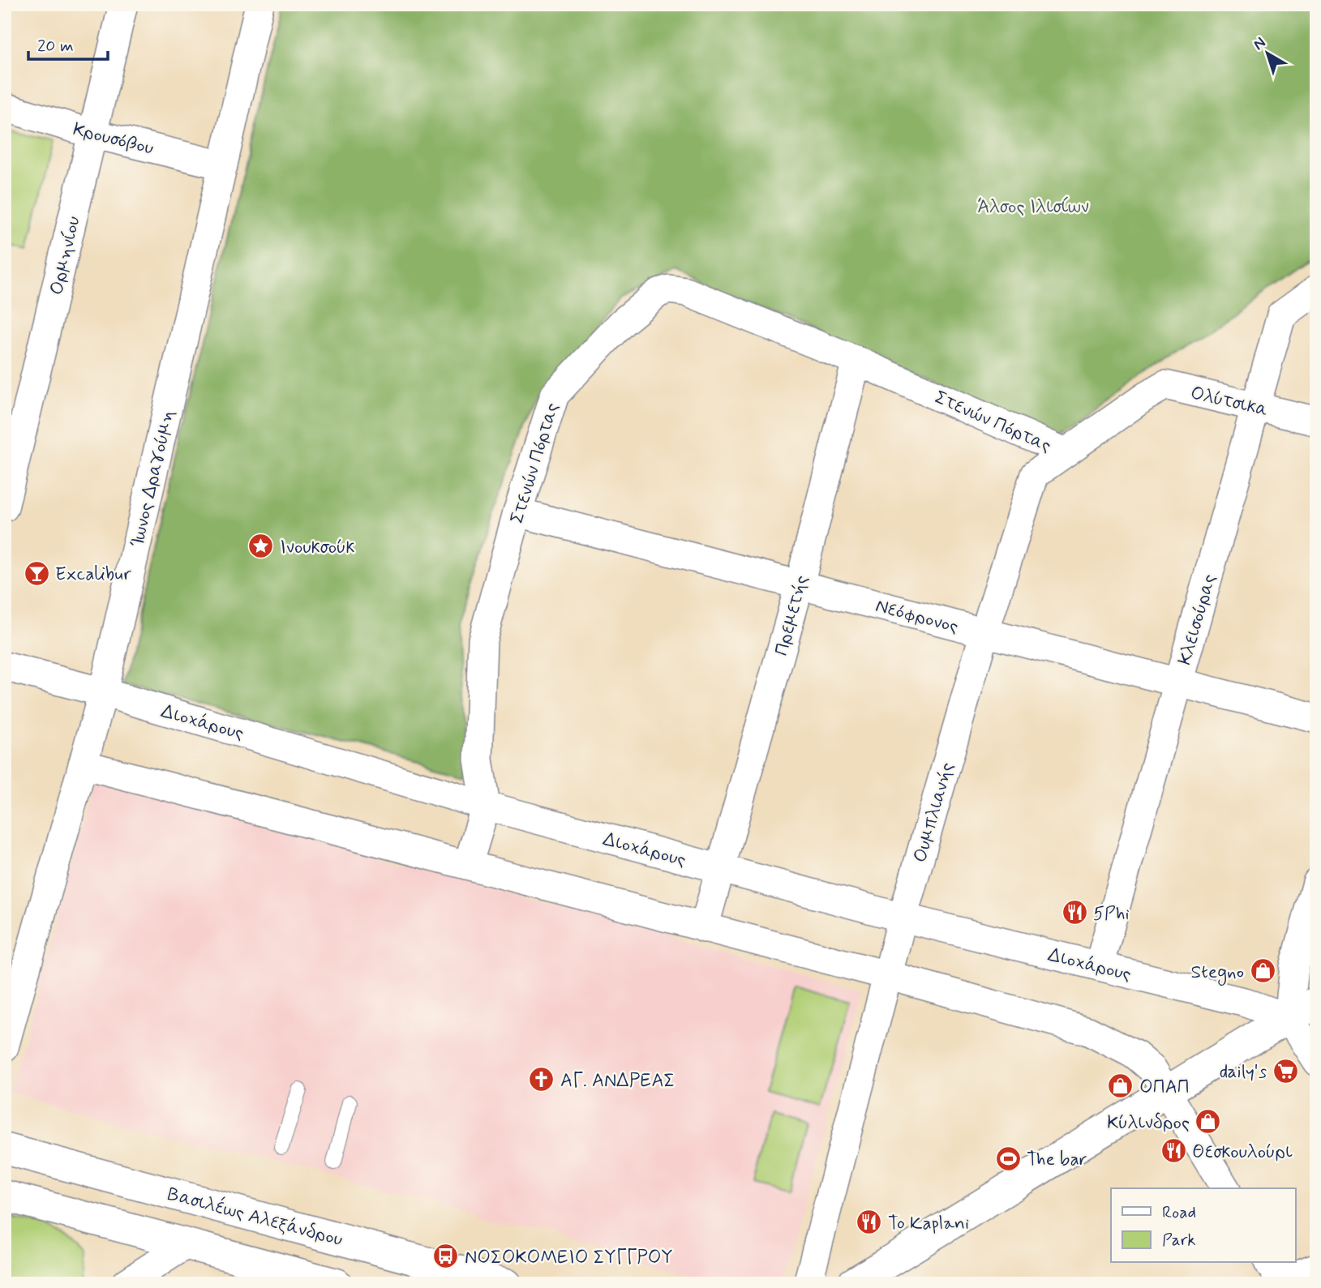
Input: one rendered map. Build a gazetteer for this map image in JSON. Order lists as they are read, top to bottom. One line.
{"streets":{"main road":["Βασιλέως Αλεξάνδρου"],"street":["Κρουσόβου","Ορμηνίου","Ολύτσικα","Στενών Πόρτας","Ίωνος Δραγούμη","Πρεμετής","Νεόφρονος","Κλεισούρας","Διοχάρους","Ουμπλιανής"]},"crossings":[["Κρουσόβου","Ορμηνίου"],["Κρουσόβου","Ίωνος Δραγούμη"],["Ολύτσικα","Κλεισούρας"],["Ολύτσικα","Ουμπλιανής"],["Στενών Πόρτας","Πρεμετής"],["Στενών Πόρτας","Νεόφρονος"],["Στενών Πόρτας","Διοχάρους"],["Στενών Πόρτας","Ουμπλιανής"],["Ίωνος Δραγούμη","Διοχάρους"],["Πρεμετής","Νεόφρονος"],["Πρεμετής","Διοχάρους"],["Νεόφρονος","Κλεισούρας"],["Νεόφρονος","Ουμπλιανής"],["Κλεισούρας","Διοχάρους"],["Διοχάρους","Ουμπλιανής"]],"parks":["Άλσος Ιλισίων"],"places":{"place":["Ινουκσούκ"],"bar":["Excalibur"],"restaurant":["5Phi","Θεσκουλούρι","To Kaplani"],"shop":["Stegno","ΟΠΑΠ","Κύλινδρος"],"supermarket":["daily's"],"church":["ΑΓ. ΑΝΔΡΕΑΣ"],"sports":["The bar"],"bus stop":["ΝΟΣΟΚΟΜΕΙΟ ΣΥΓΓΡΟΥ"]},"legend":["Road","Park"],"scale_bar":"20 m","north":"top left"}
